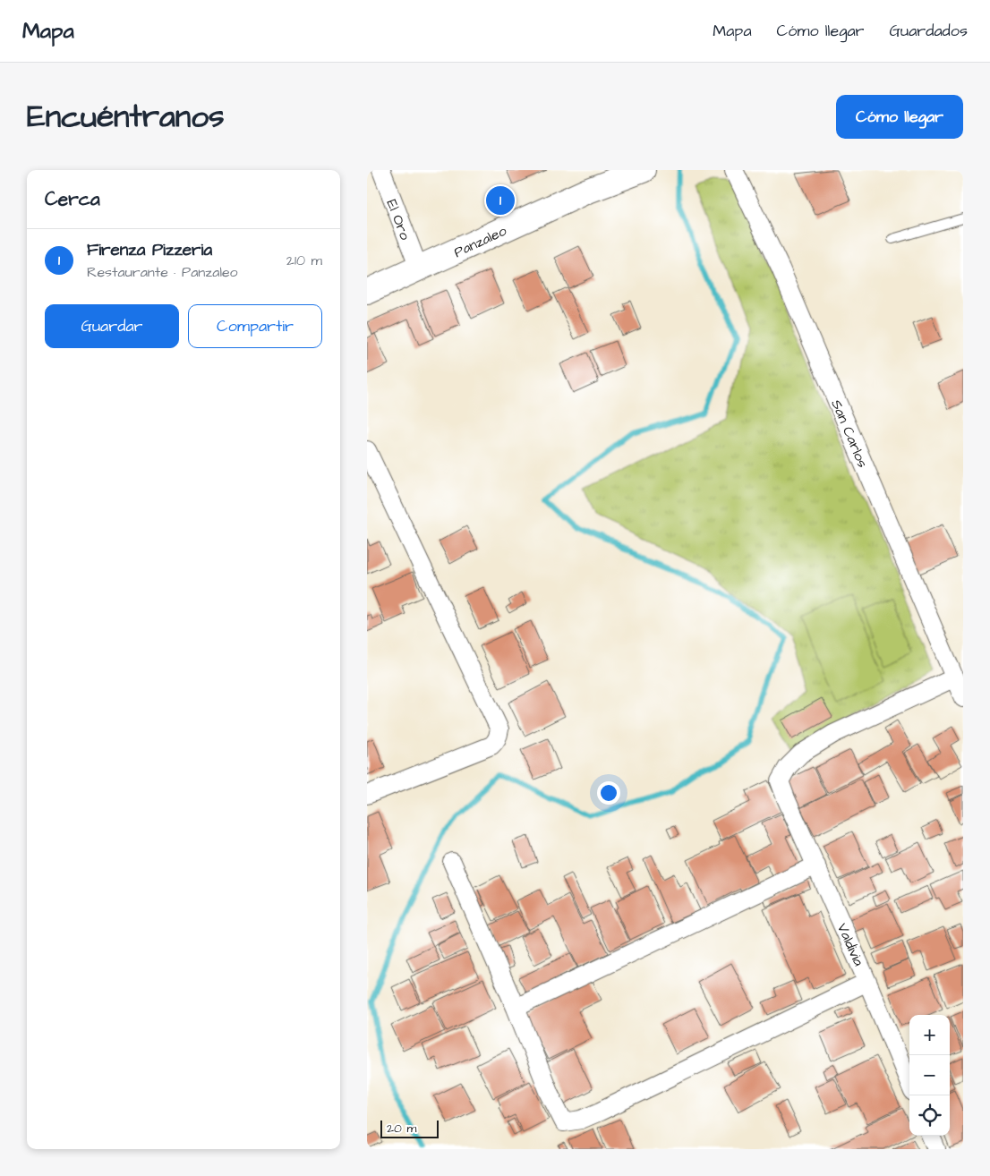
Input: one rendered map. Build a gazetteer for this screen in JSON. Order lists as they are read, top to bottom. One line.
{"streets":{"street":["El Oro","Panzaleo","San Carlos","Valdivia"]},"crossings":[["El Oro","Panzaleo"],["San Carlos","Valdivia"]],"scale_bar":"20 m","page":{"header":"Mapa","nav":["Mapa","Cómo llegar","Guardados"],"title":"Encuéntranos","buttons":["Cómo llegar",["Guardar","Compartir"]],"heading":"Cerca","pins":"1","list":[{"mark":"1","name":"Firenza Pizzeria","note":"Restaurante · Panzaleo","value":"210 m"}],"map_buttons":["+","−"],"scale":"20 m"}}
